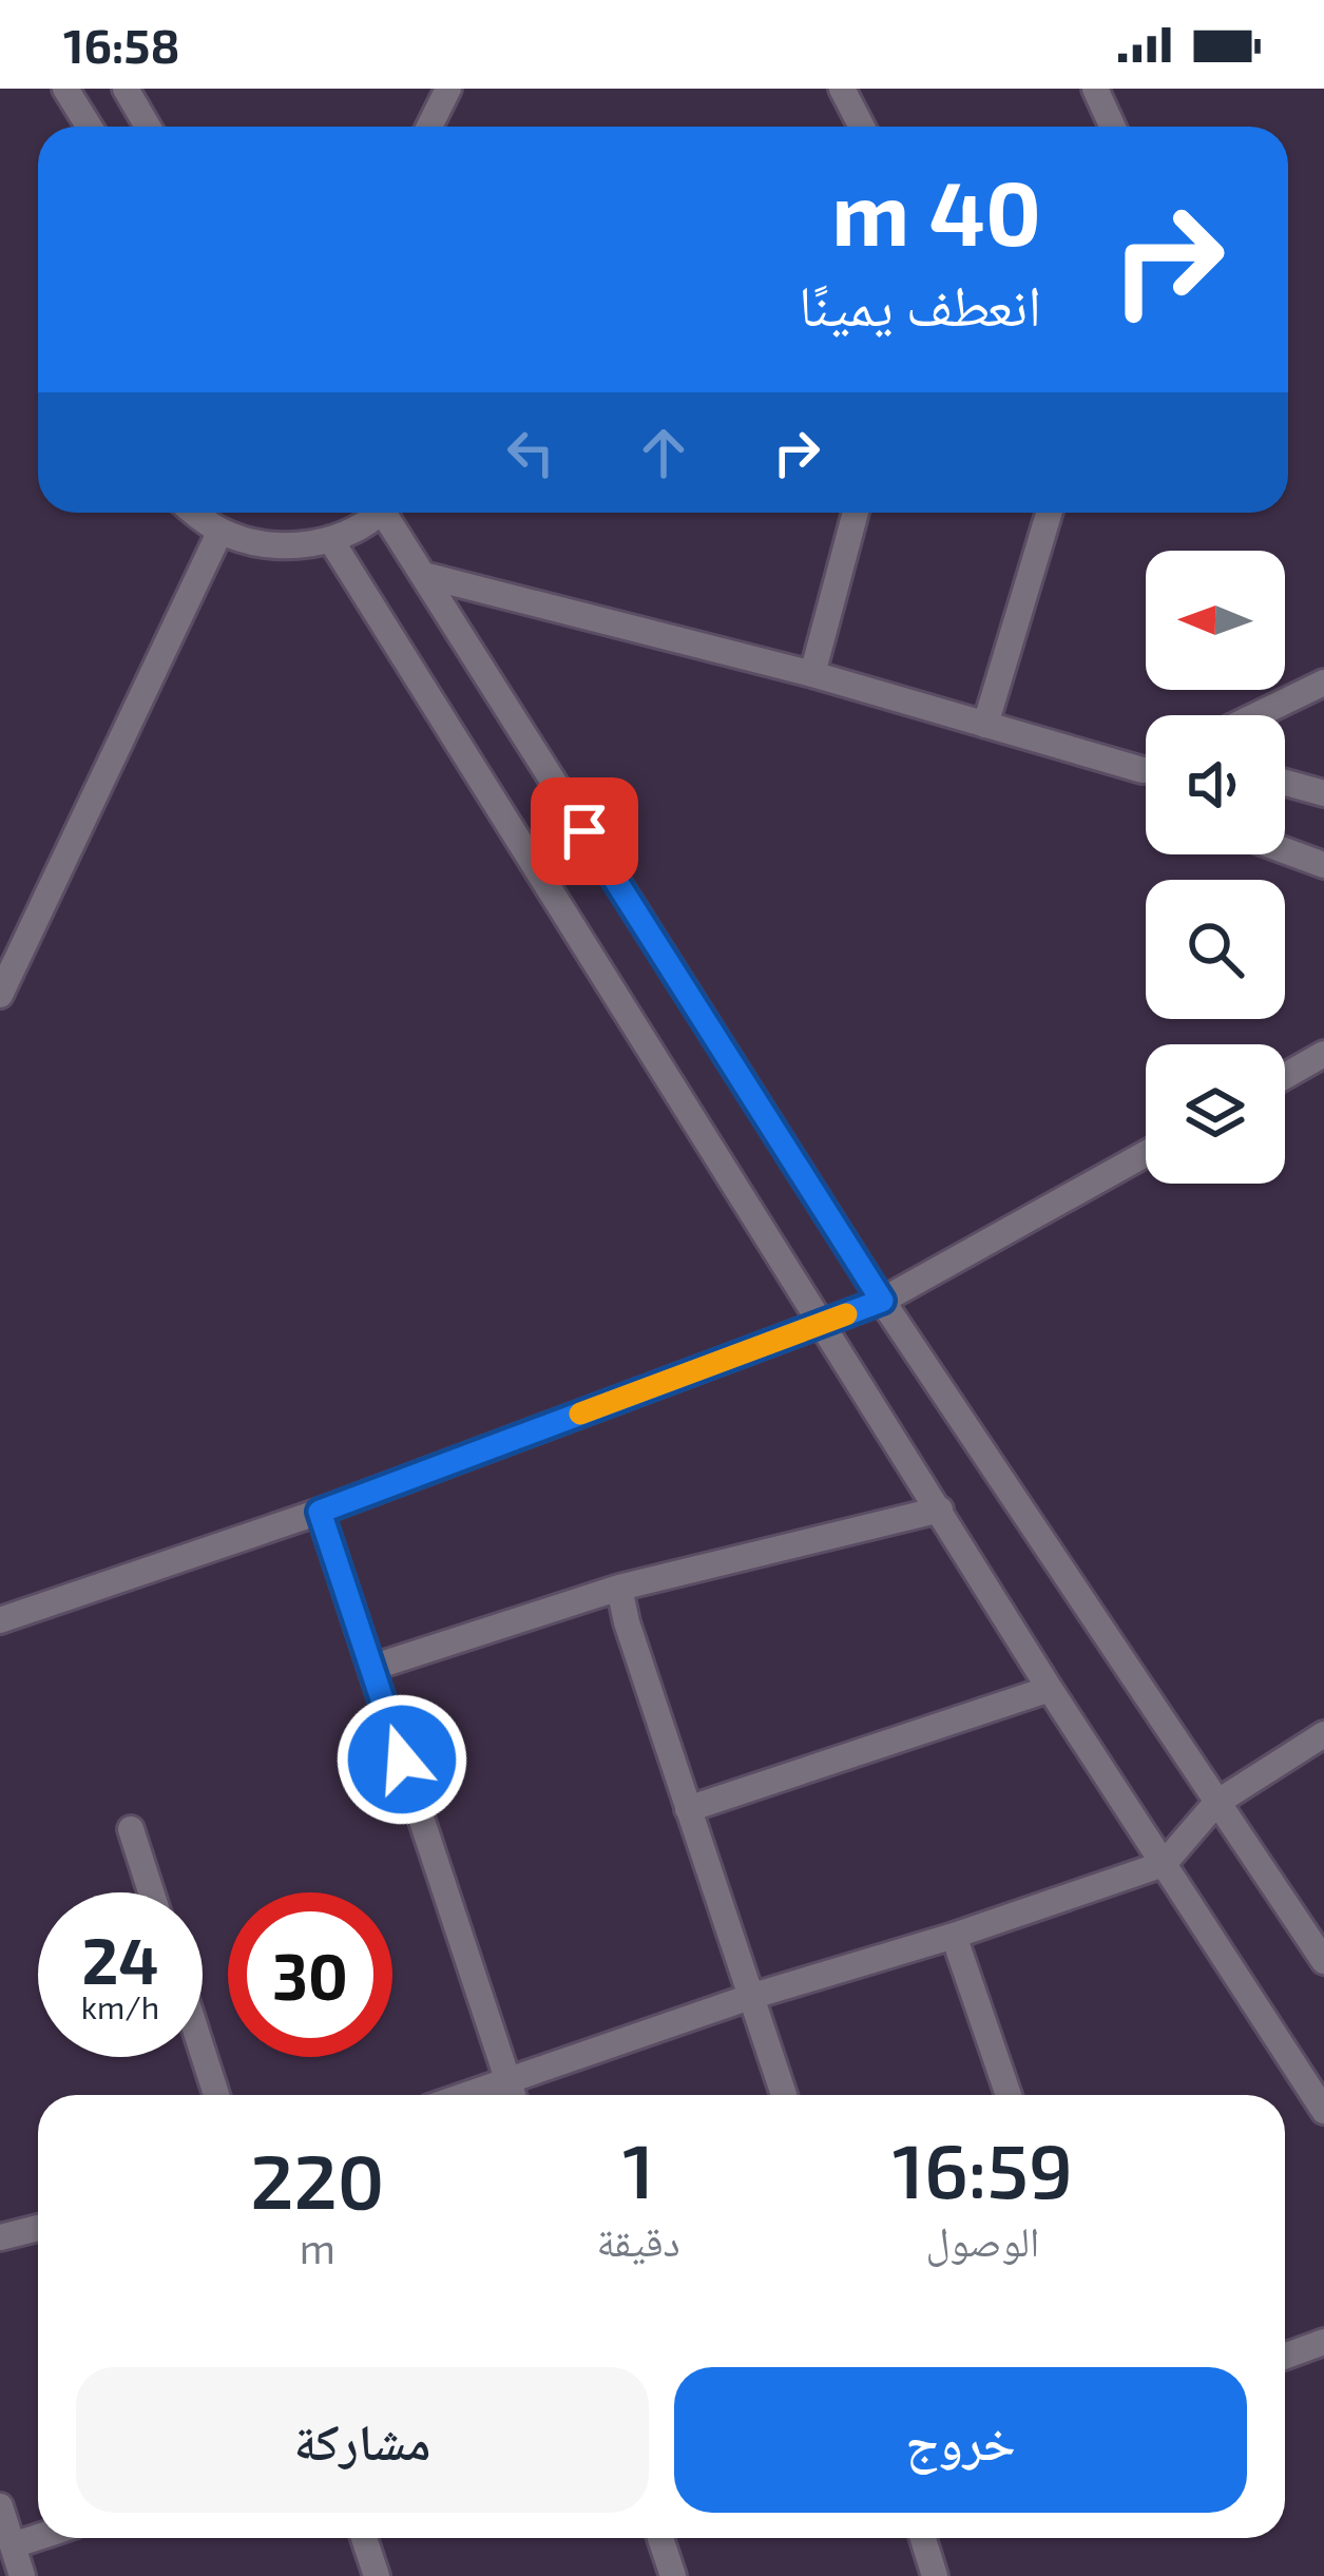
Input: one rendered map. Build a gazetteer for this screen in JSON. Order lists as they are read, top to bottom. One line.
{"north":"left","page":{"status":"16:58","turn":["40 m","انعطف يمينًا"],"speed":"24 km/h","limit":"30","eta":["16:59","الوصول","1","دقيقة","220","m"],"buttons":["خروج","مشاركة"]}}
